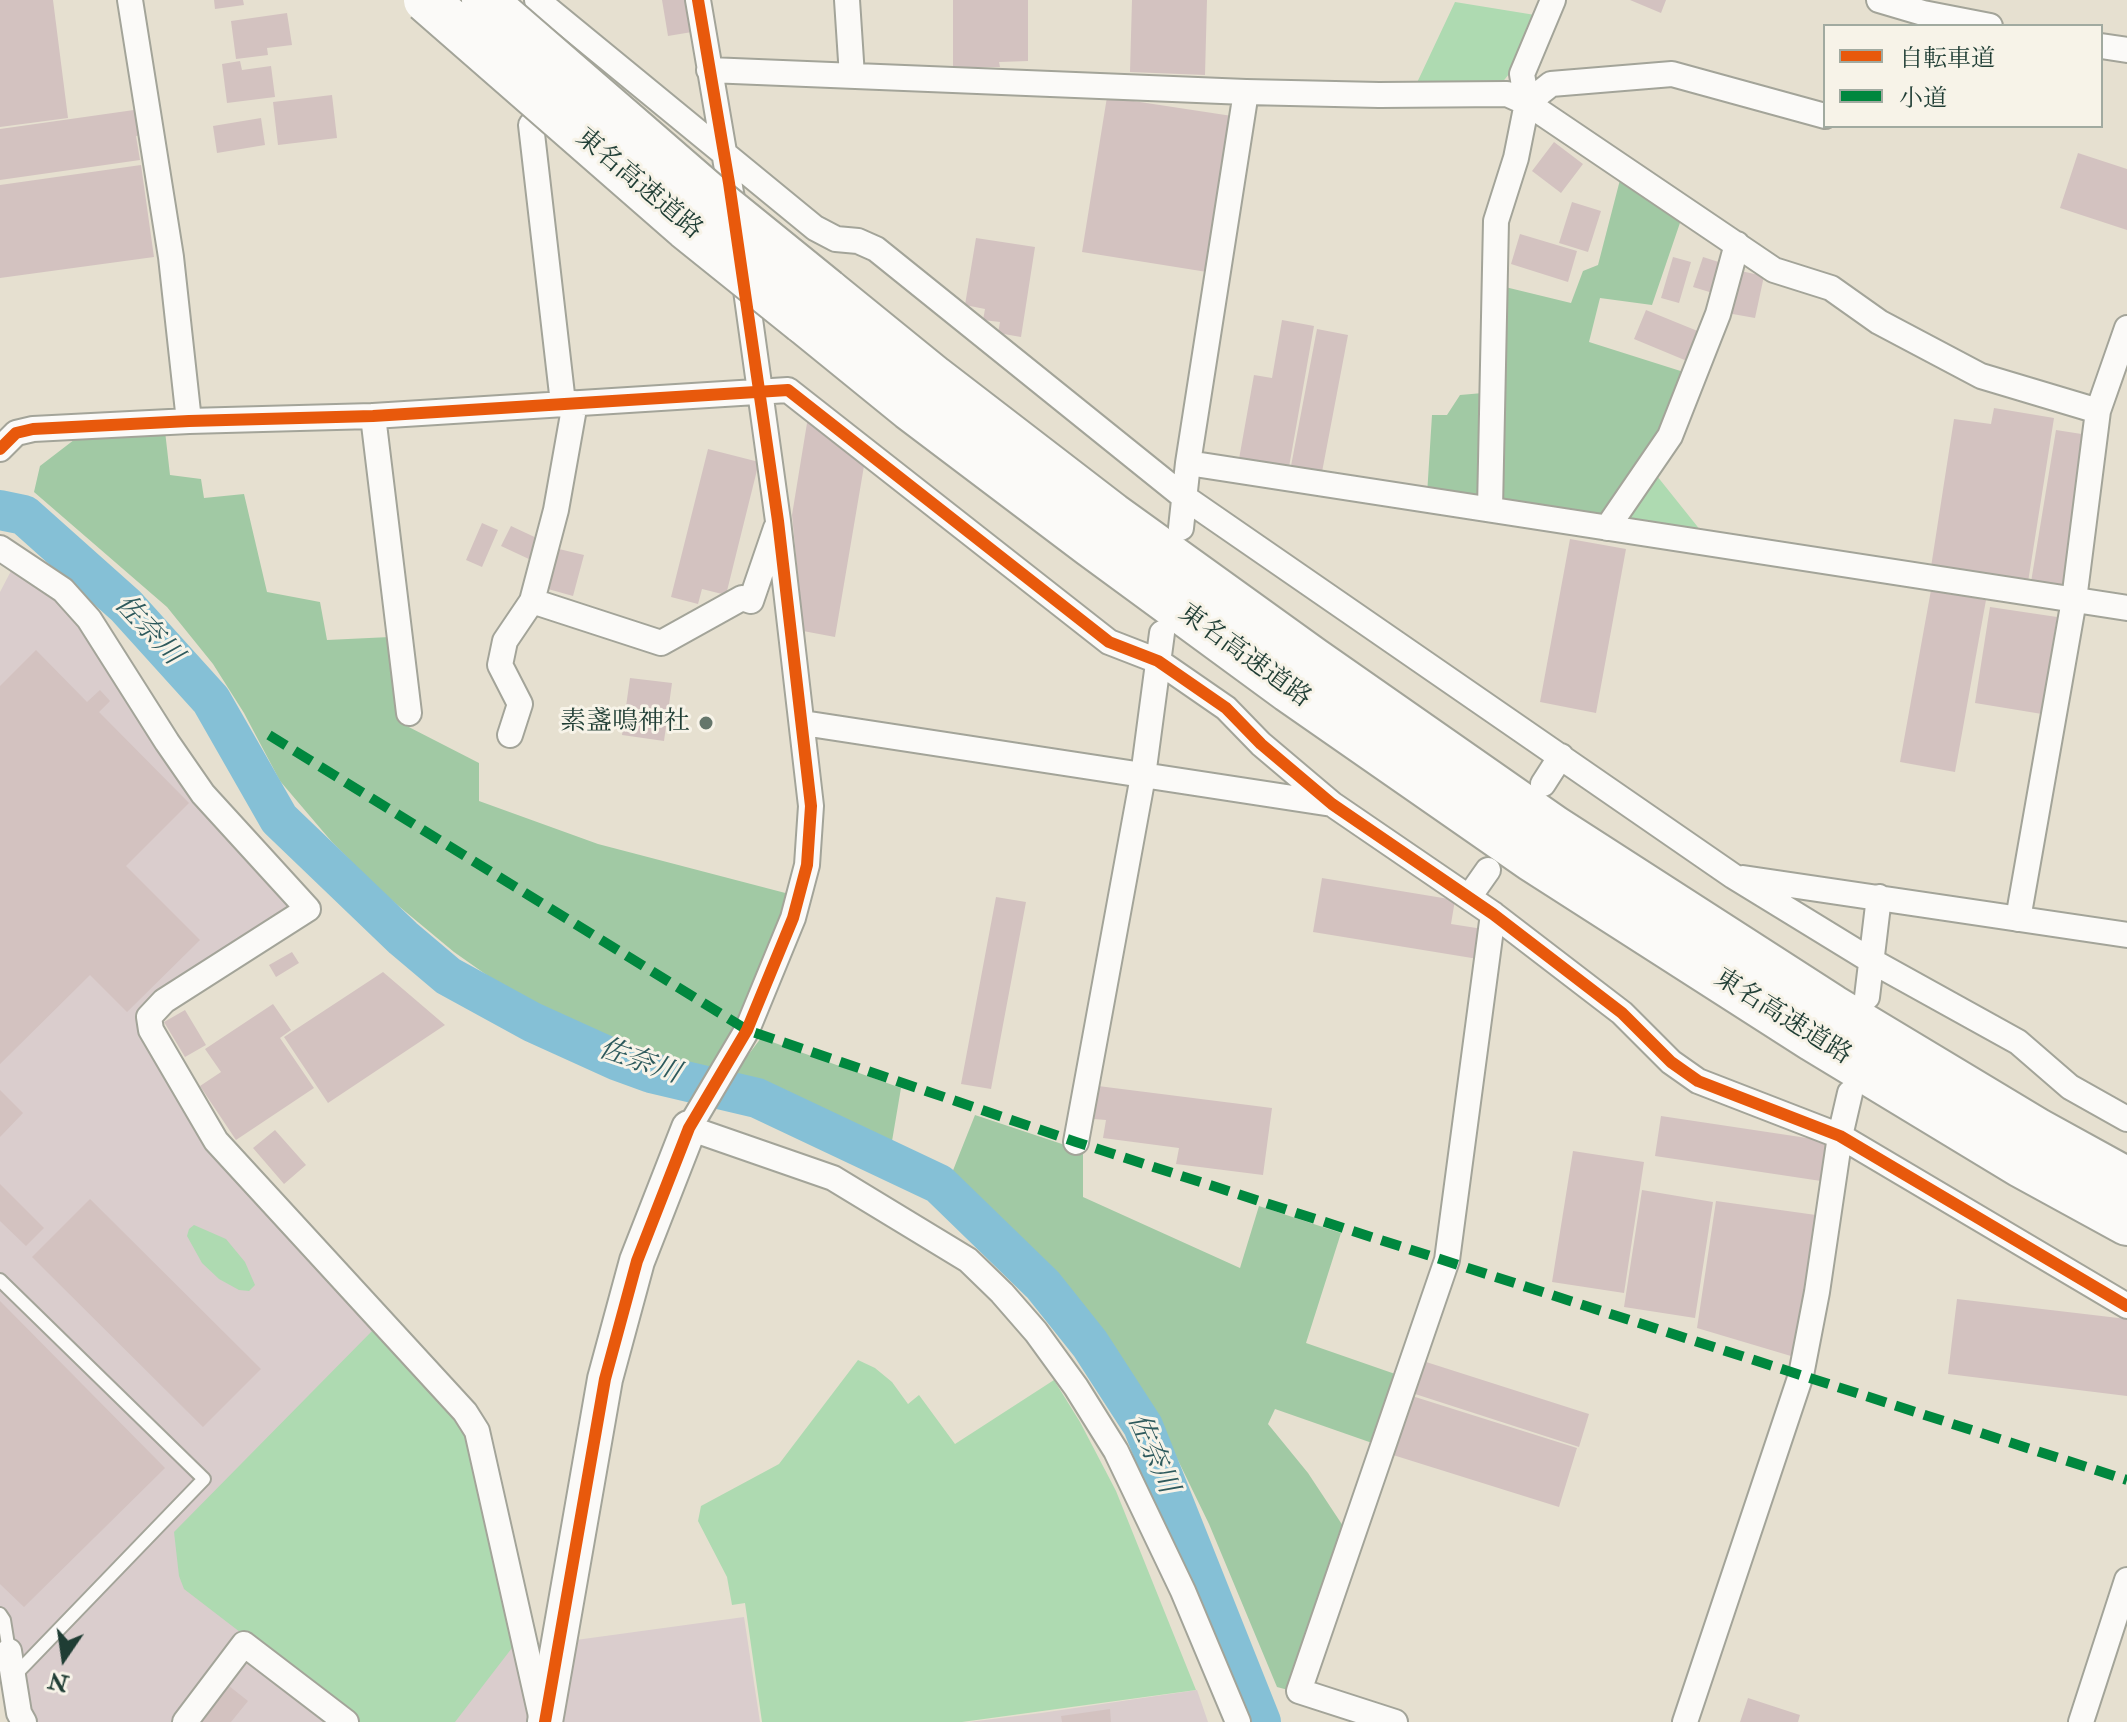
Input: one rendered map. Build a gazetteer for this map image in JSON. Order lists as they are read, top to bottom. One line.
{"streets":{"highway":["東名高速道路"]},"water":["佐奈川"],"places":["素盞鳴神社"],"legend":["自転車道","小道"],"north":"bottom"}
